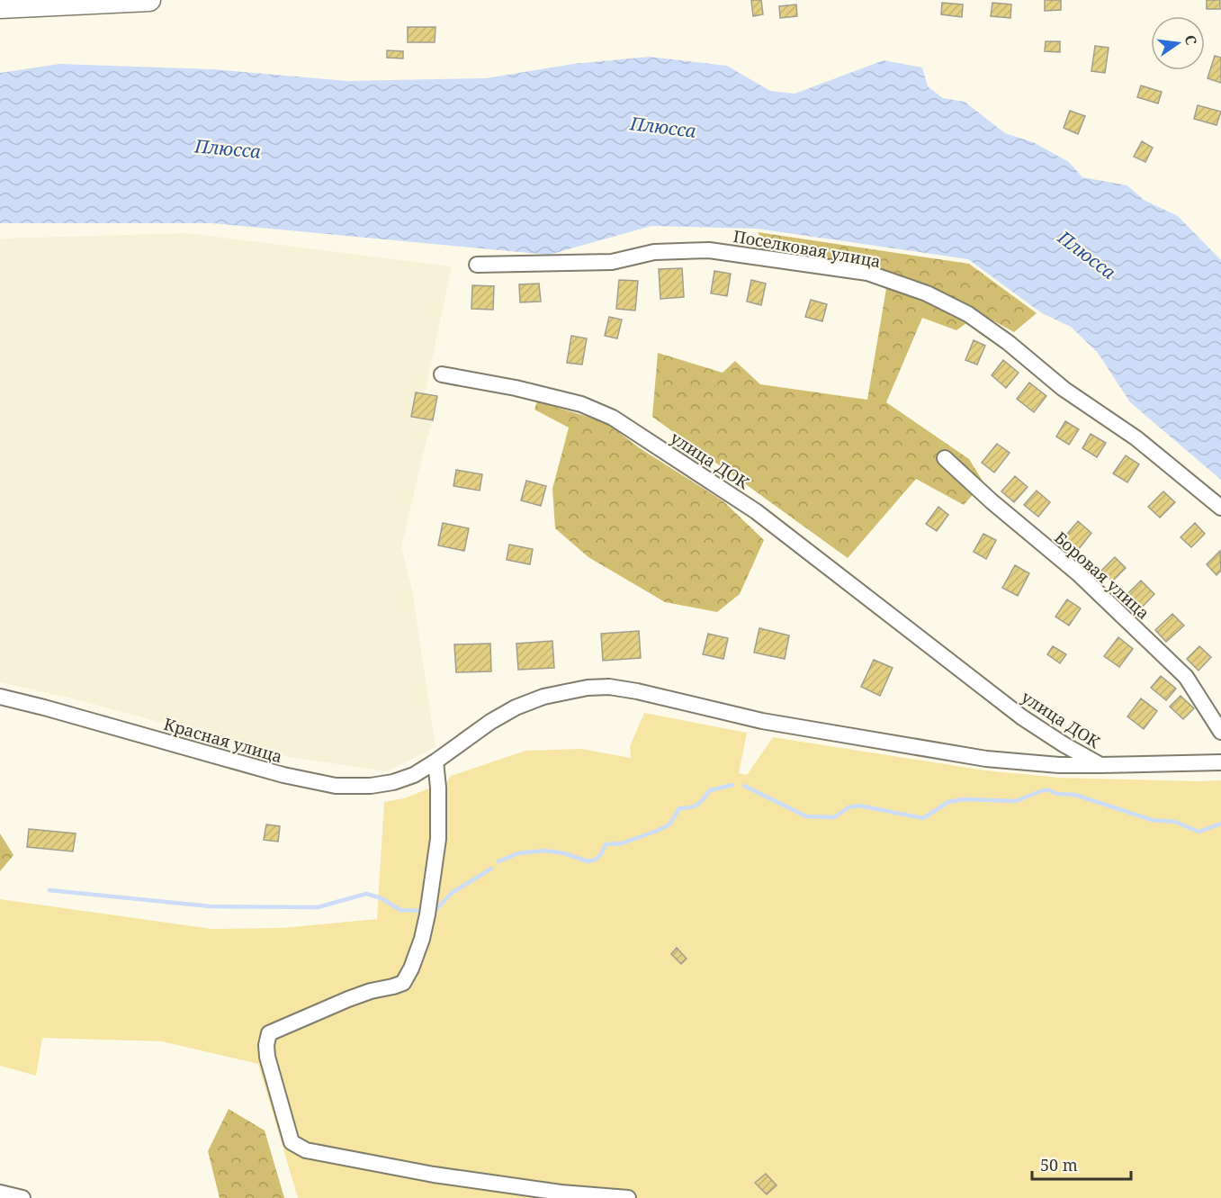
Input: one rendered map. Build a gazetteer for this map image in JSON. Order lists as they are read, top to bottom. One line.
{"streets":{"street":["Поселковая улица","улица ДОК","Боровая улица","Красная улица"]},"crossings":[["улица ДОК","Красная улица"]],"water":["Плюсса"],"scale_bar":"50 m","north":"right"}
